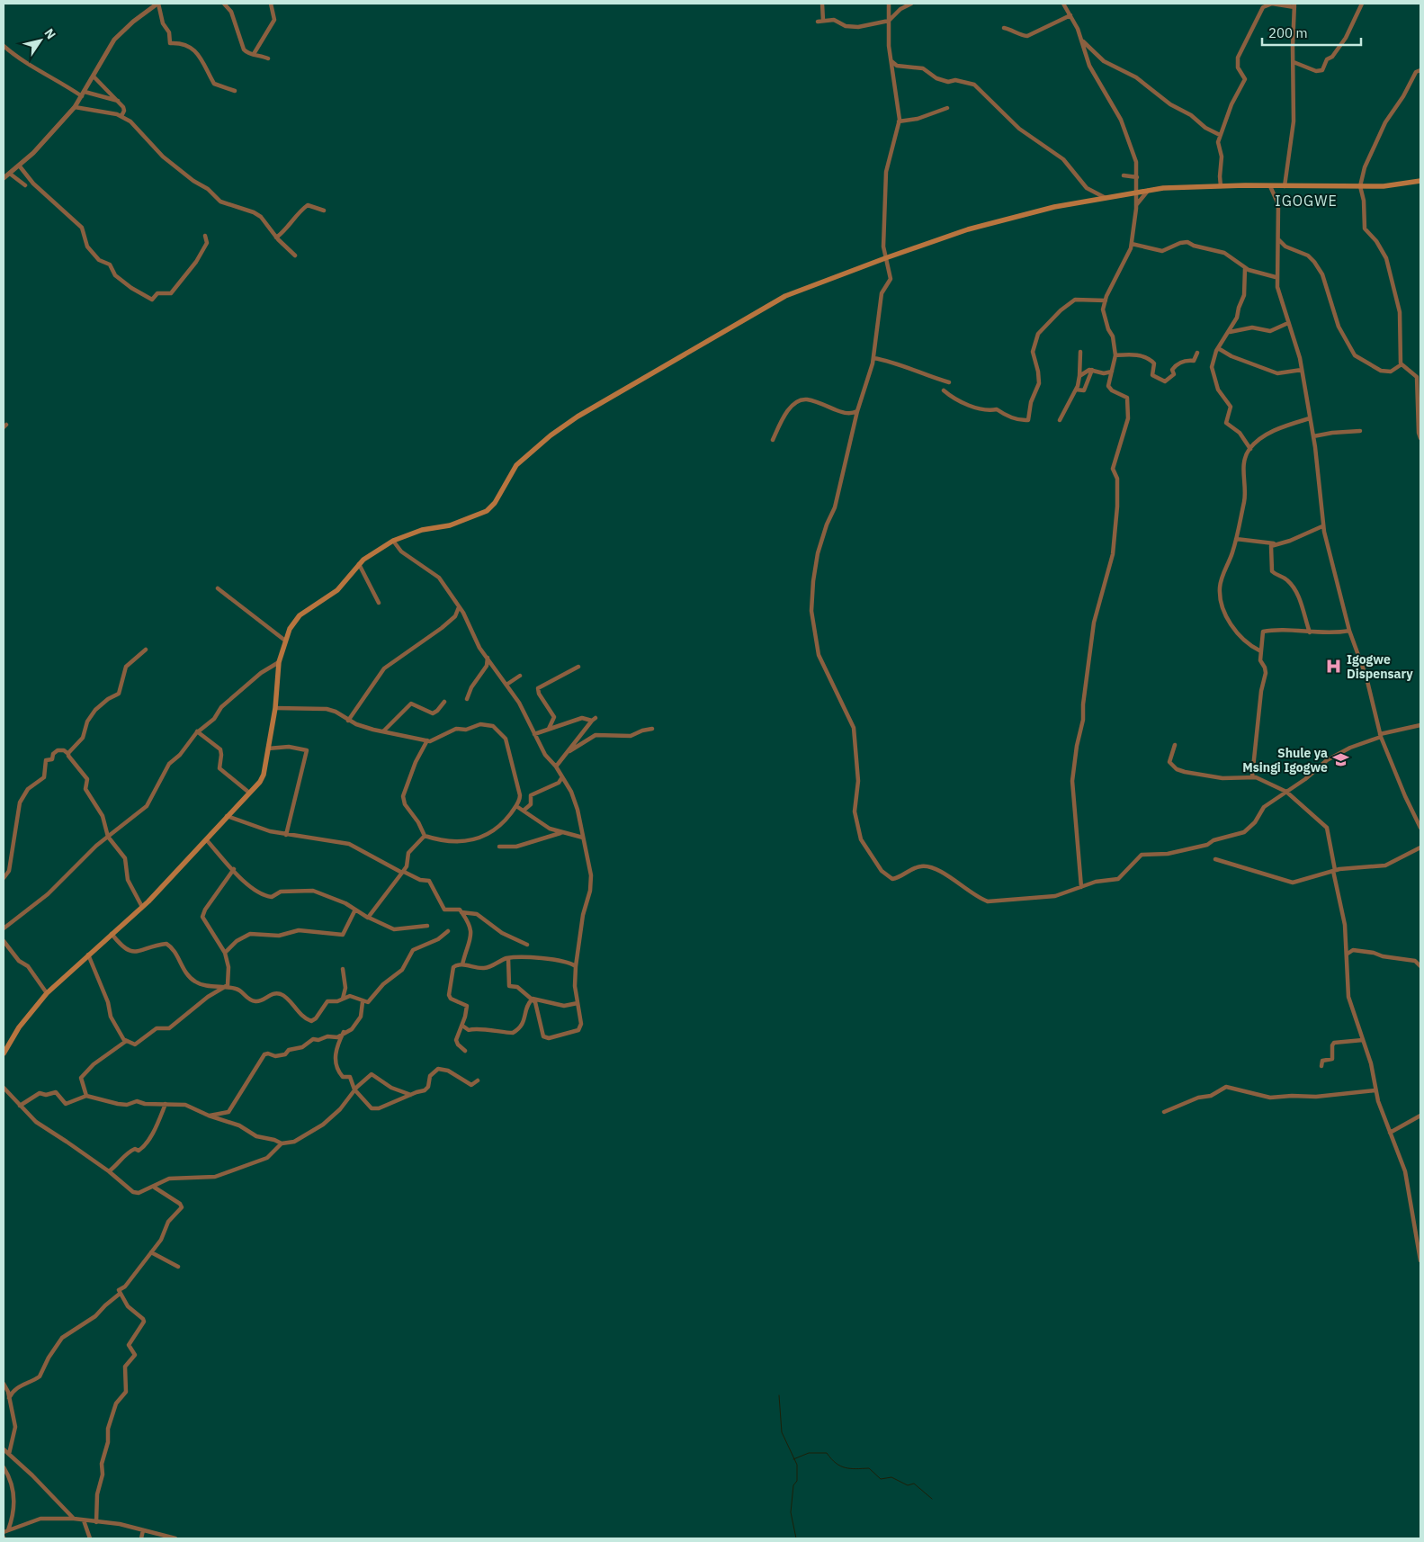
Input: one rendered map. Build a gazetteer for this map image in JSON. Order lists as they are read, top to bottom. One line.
{"districts":["IGOGWE"],"places":{"hospital":["Igogwe Dispensary"],"school or university":["Shule ya Msingi Igogwe"]},"scale_bar":"200 m","north":"top right"}
